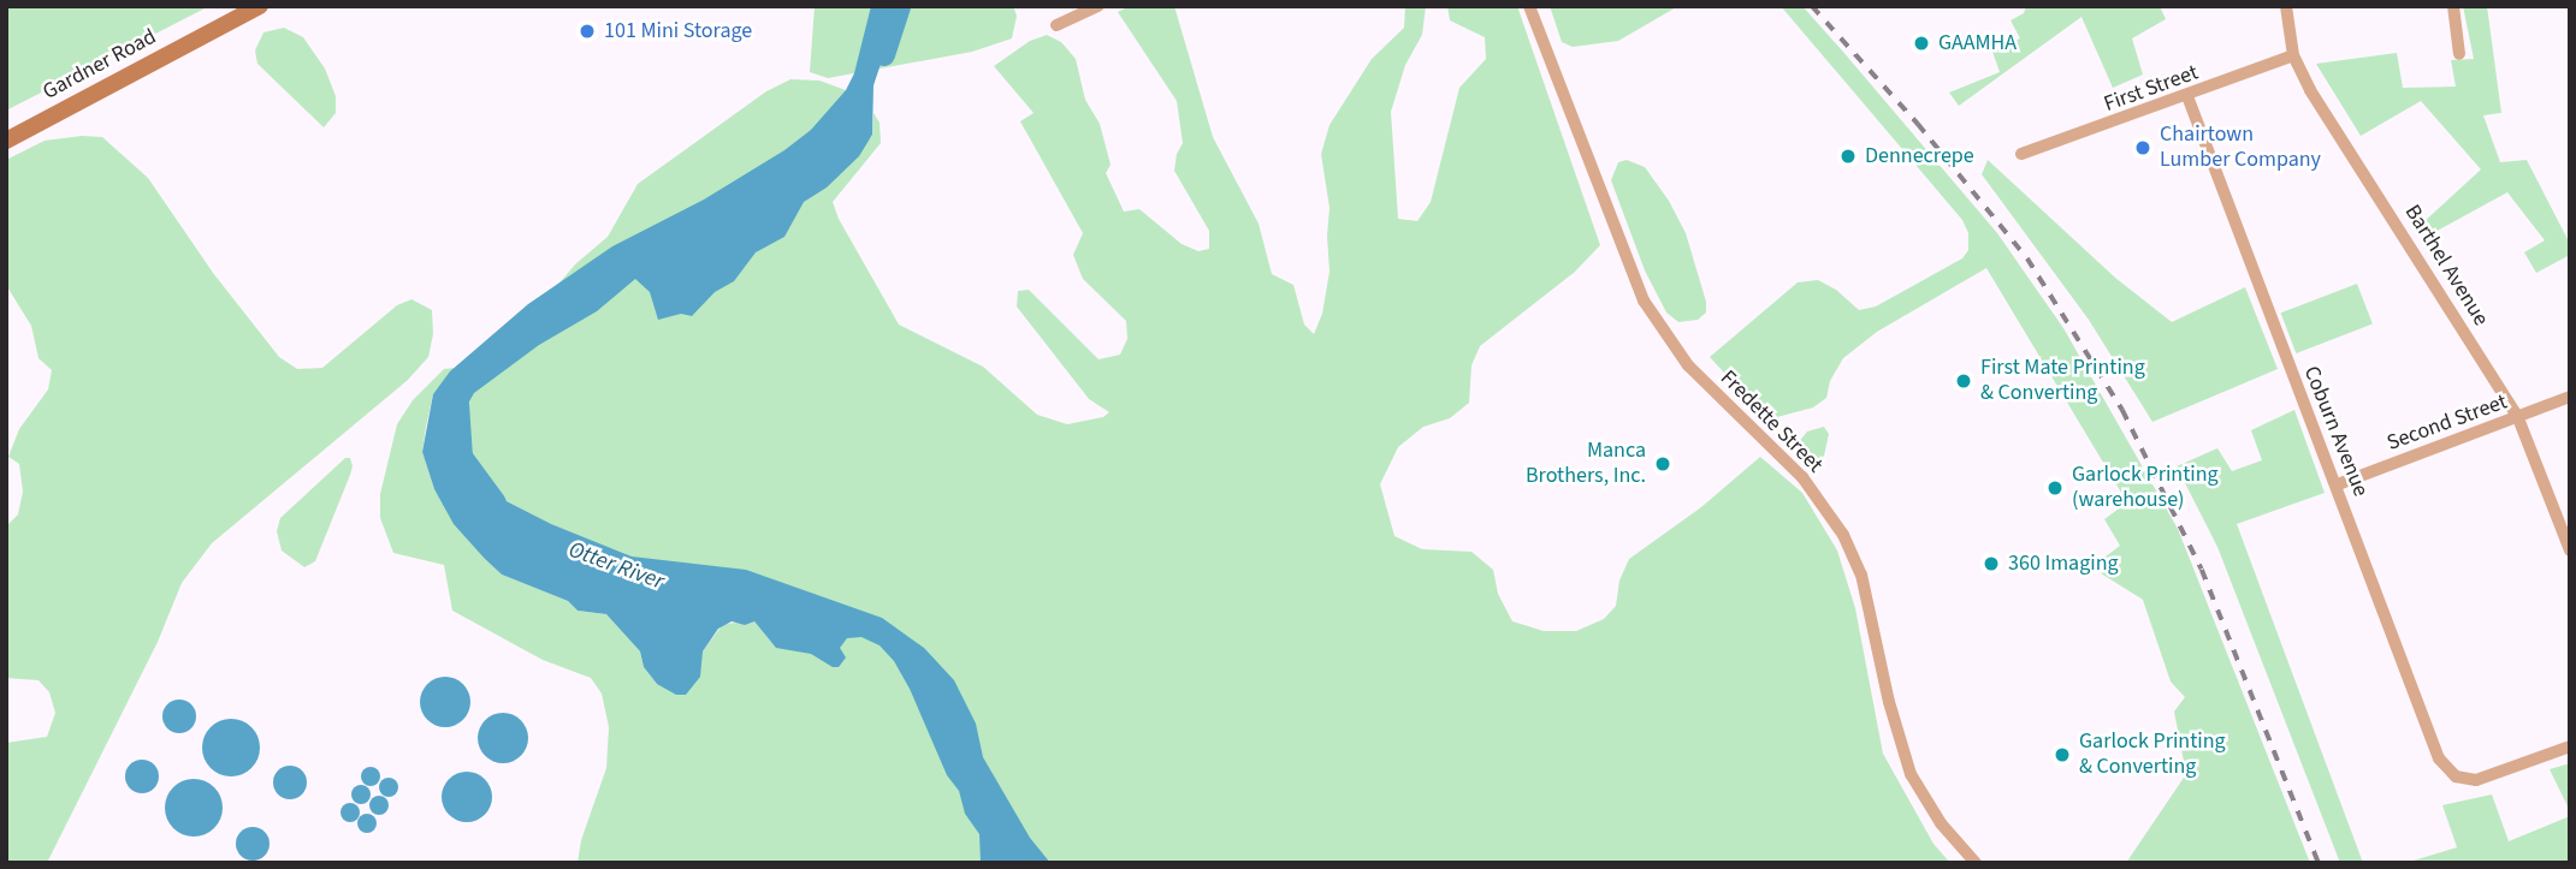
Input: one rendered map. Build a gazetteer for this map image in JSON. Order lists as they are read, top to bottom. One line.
{"streets":{"main road":["Gardner Road"],"street":["First Street","Barthel Avenue","Fredette Street","Second Street","Coburn Avenue"]},"crossings":[["First Street","Barthel Avenue"],["First Street","Coburn Avenue"],["Barthel Avenue","Second Street"],["Second Street","Coburn Avenue"]],"water":["Otter River"],"places":["101 Mini Storage","GAAMHA","Chairtown Lumber Company","Dennecrepe","First Mate Printing & Converting","Manca Brothers, Inc.","Garlock Printing (warehouse)","360 Imaging","Garlock Printing & Converting"]}
